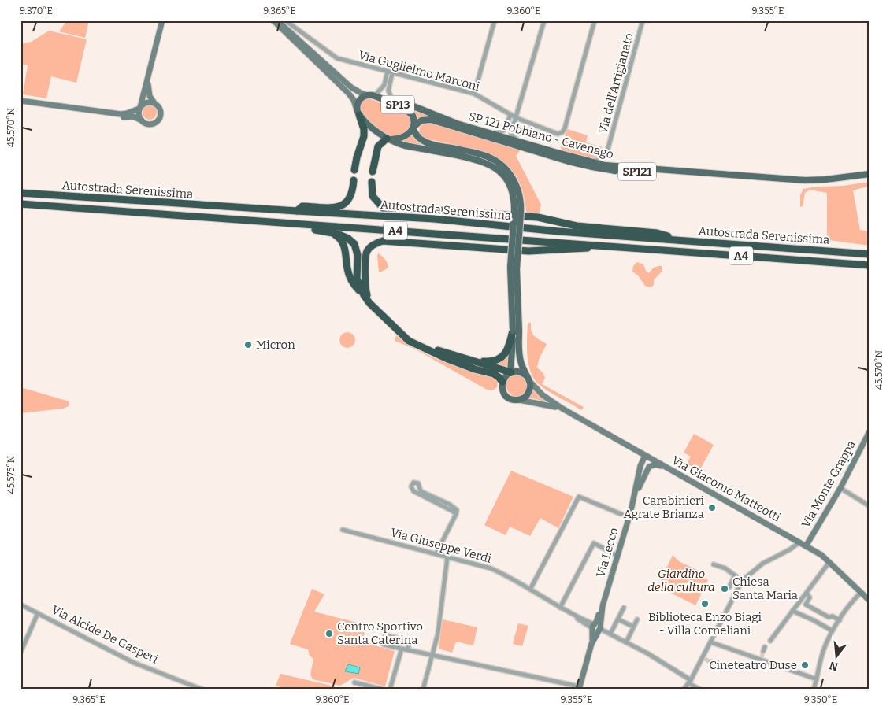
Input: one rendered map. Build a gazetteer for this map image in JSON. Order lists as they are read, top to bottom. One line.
{"streets":{"highway":["Autostrada Serenissima","A4"],"main road":["SP13","SP 121 Pobbiano - Cavenago","SP121"],"street":["Via Guglielmo Marconi","Via dell'Artigianato","Via Monte Grappa","Via Giacomo Matteotti","Via Giuseppe Verdi","Via Lecco","Via Alcide De Gasperi"]},"crossings":[["Via dell'Artigianato","SP 121 Pobbiano - Cavenago"],["SP13","SP 121 Pobbiano - Cavenago"],["Via Monte Grappa","Via Giacomo Matteotti"],["Via Giacomo Matteotti","Via Lecco"],["Via Giuseppe Verdi","Via Lecco"]],"parks":["Giardino della cultura"],"places":["Micron","Carabinieri Agrate Brianza","Chiesa Santa Maria","Biblioteca Enzo Biagi - Villa Corneliani","Centro Sportivo Santa Caterina","Cineteatro Duse"],"north":"bottom","coordinates":["9.370°E","9.365°E","9.360°E","9.355°E","45.570°N","45.575°N","9.350°E"]}
